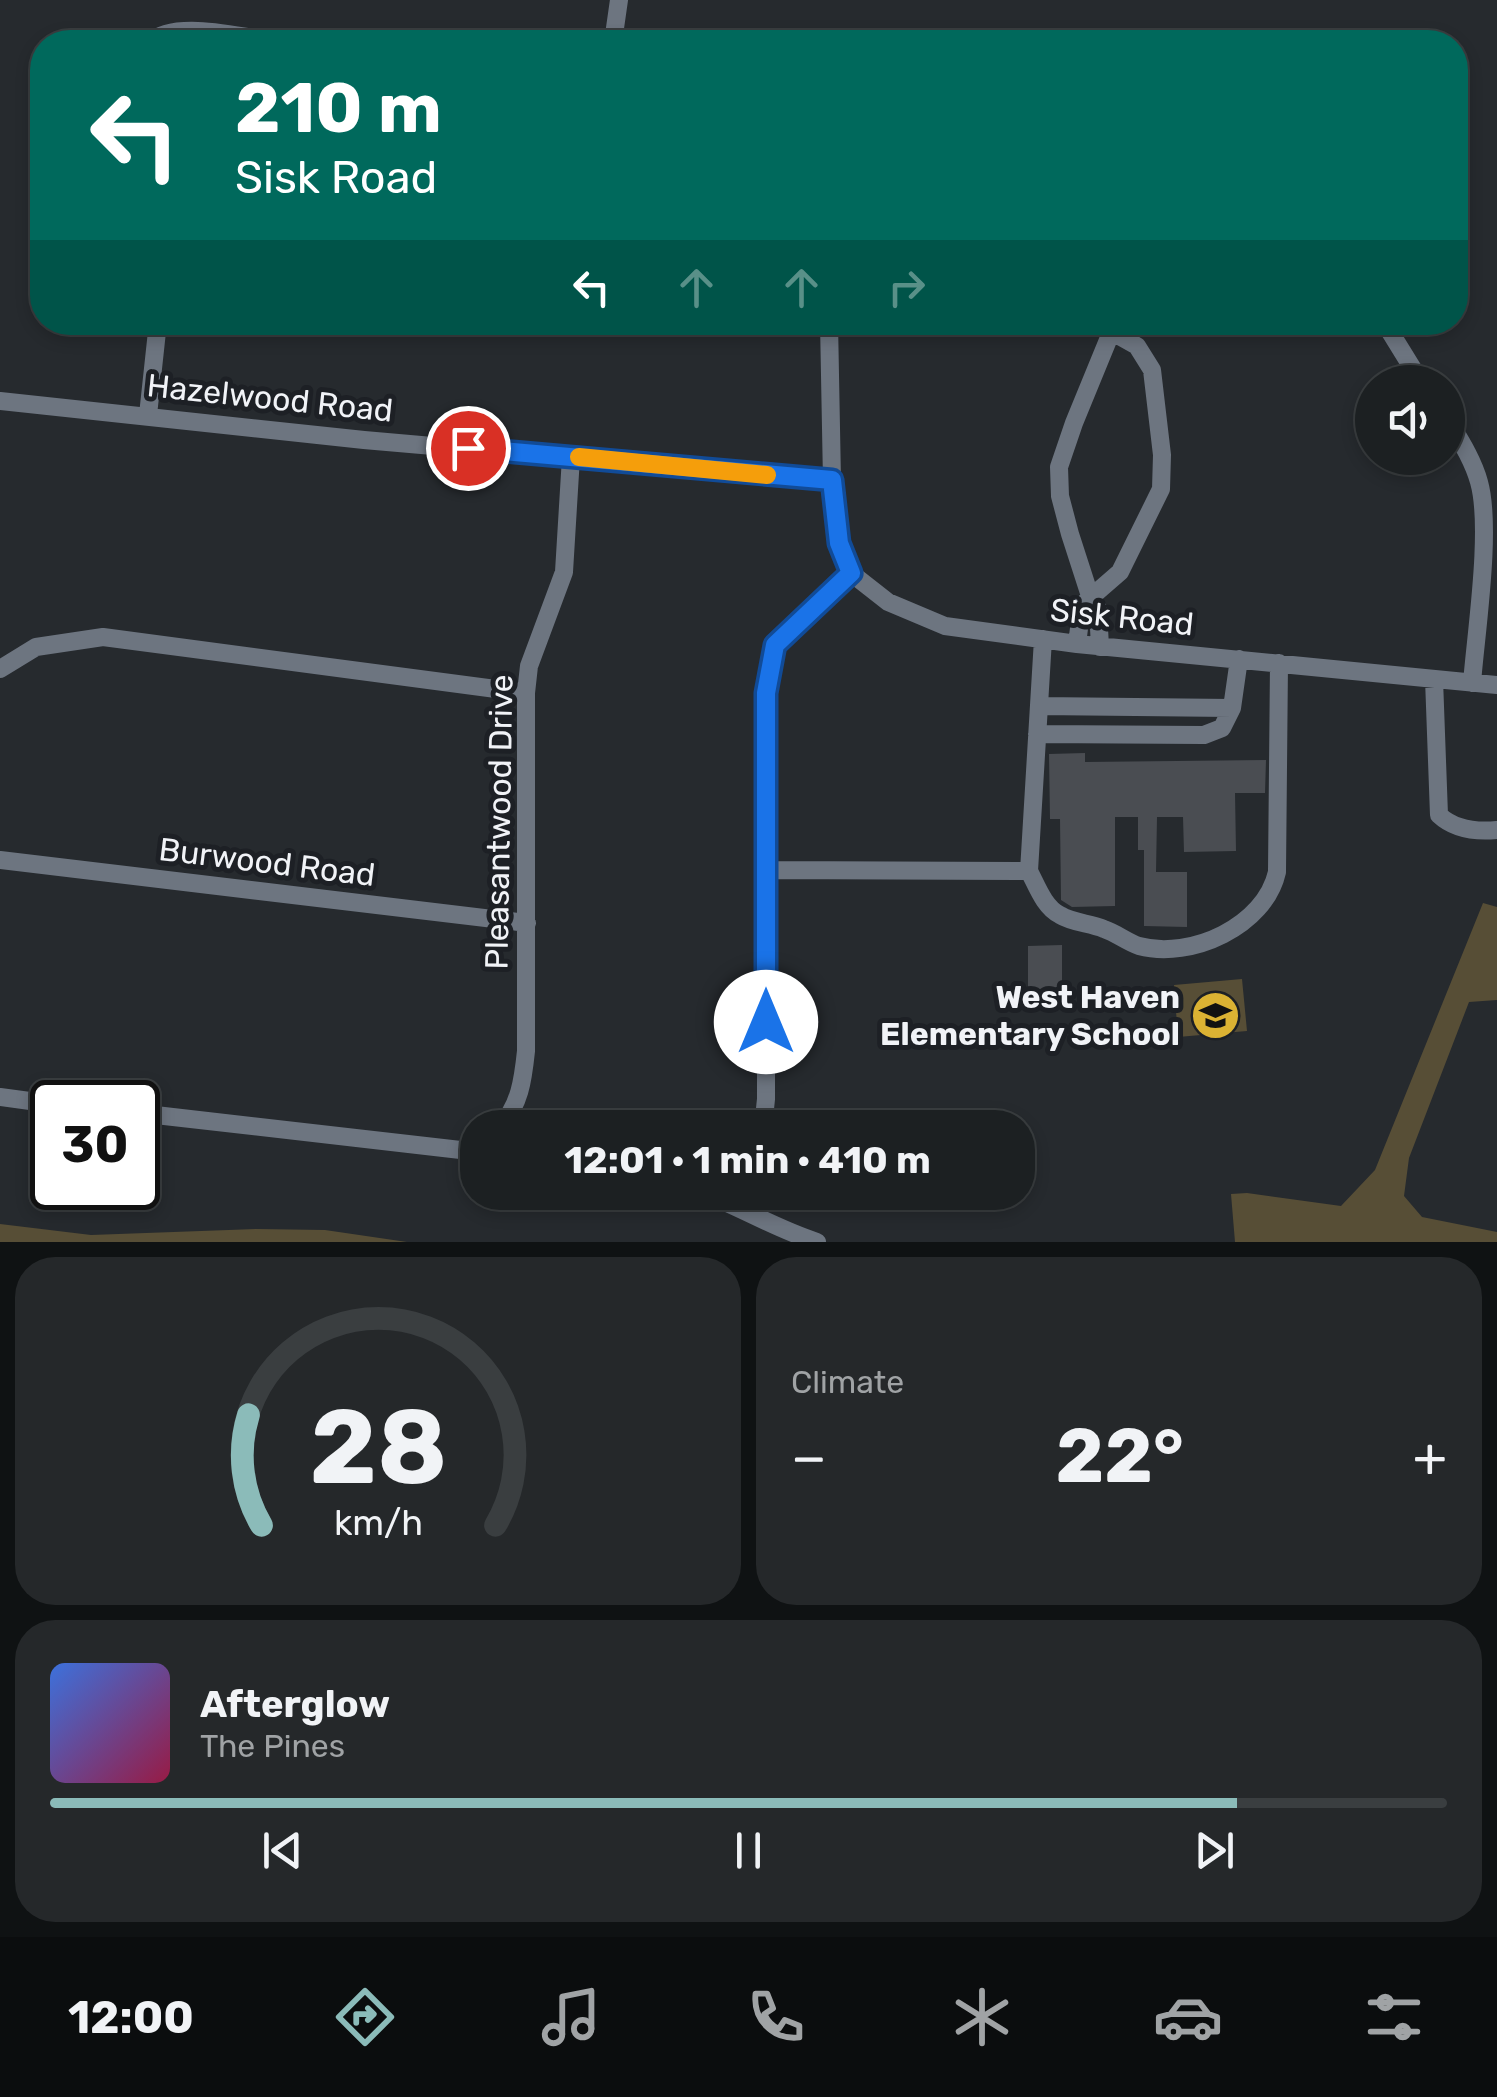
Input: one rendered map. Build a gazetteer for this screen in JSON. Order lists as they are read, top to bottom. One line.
{"streets":{"street":["Hazelwood Road","Sisk Road","Pleasantwood Drive","Burwood Road"]},"crossings":[["Hazelwood Road","Pleasantwood Drive"],["Pleasantwood Drive","Burwood Road"]],"places":{"school or university":["West Haven Elementary School"]},"page":{"turn":["210 m","Sisk Road"],"limit":"30","trip":"12:01 · 1 min · 410 m","tile":"Climate","heat":["−","22°","+"],"song":["Afterglow","The Pines"],"tabs":"12:00","gauge":["28","km/h"]}}
